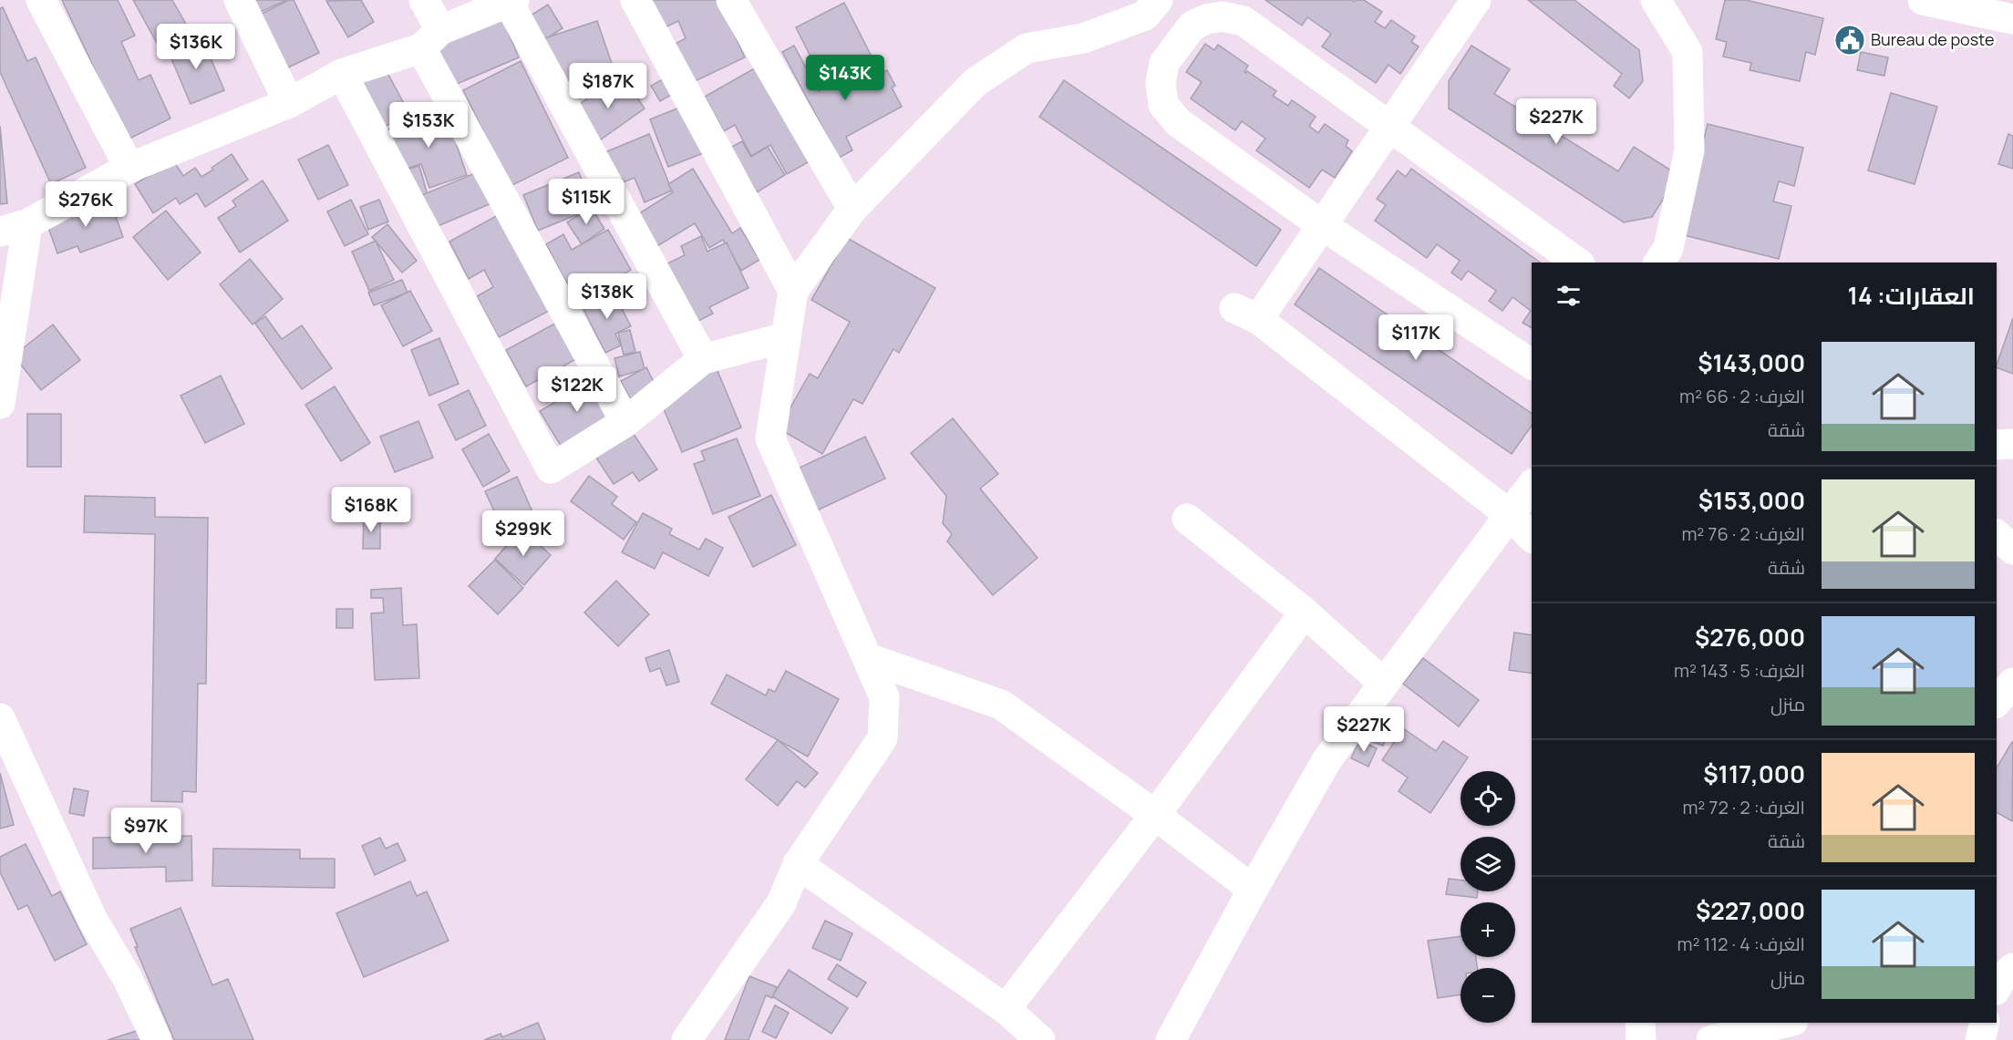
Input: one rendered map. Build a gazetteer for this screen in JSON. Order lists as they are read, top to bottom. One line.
{"places":{"public building":["Bureau de poste"]},"page":{"price":["$136K","$143K","$187K","$227K","$153K","$115K","$276K","$138K","$117K","$122K","$168K","$299K","$227K","$97K"],"heading":"العقارات: 14","list":[{"name":"$143,000","note":"الغرف: 2 · 66 m² · شقة"},{"name":"$153,000","note":"الغرف: 2 · 76 m² · شقة"},{"name":"$276,000","note":"الغرف: 5 · 143 m² · منزل"},{"name":"$117,000","note":"الغرف: 2 · 72 m² · شقة"},{"name":"$227,000","note":"الغرف: 4 · 112 m² · منزل"}],"map_buttons":["+","−"]}}
